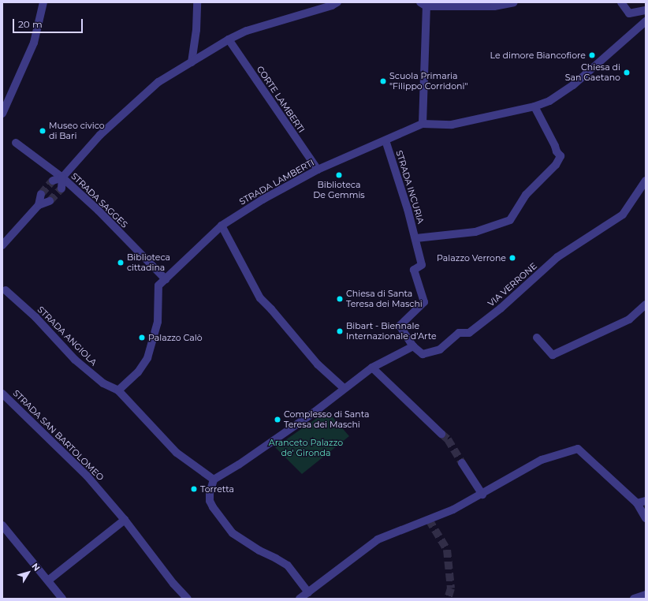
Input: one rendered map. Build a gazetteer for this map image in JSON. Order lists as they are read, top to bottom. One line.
{"streets":{"street":["CORTE LAMBERTI","STRADA LAMBERTI","STRADA INCURIA","STRADA SAGGES","VIA VERRONE","STRADA ANGIOLA","STRADA SAN BARTOLOMEO"]},"crossings":[["CORTE LAMBERTI","STRADA LAMBERTI"],["STRADA LAMBERTI","STRADA INCURIA"],["STRADA LAMBERTI","STRADA SAGGES"],["STRADA LAMBERTI","STRADA ANGIOLA"],["STRADA INCURIA","VIA VERRONE"]],"parks":["Aranceto Palazzo de' Gironda"],"places":["Le dimore Biancofiore","Chiesa di San Gaetano","Scuola Primaria \"Filippo Corridoni\"","Museo civico di Bari","Biblioteca De Gemmis","Palazzo Verrone","Biblioteca cittadina","Chiesa di Santa Teresa dei Maschi","Bibart - Biennale Internazionale d’Arte","Palazzo Calò","Complesso di Santa Teresa dei Maschi","Torretta"],"scale_bar":"20 m","north":"top right"}
